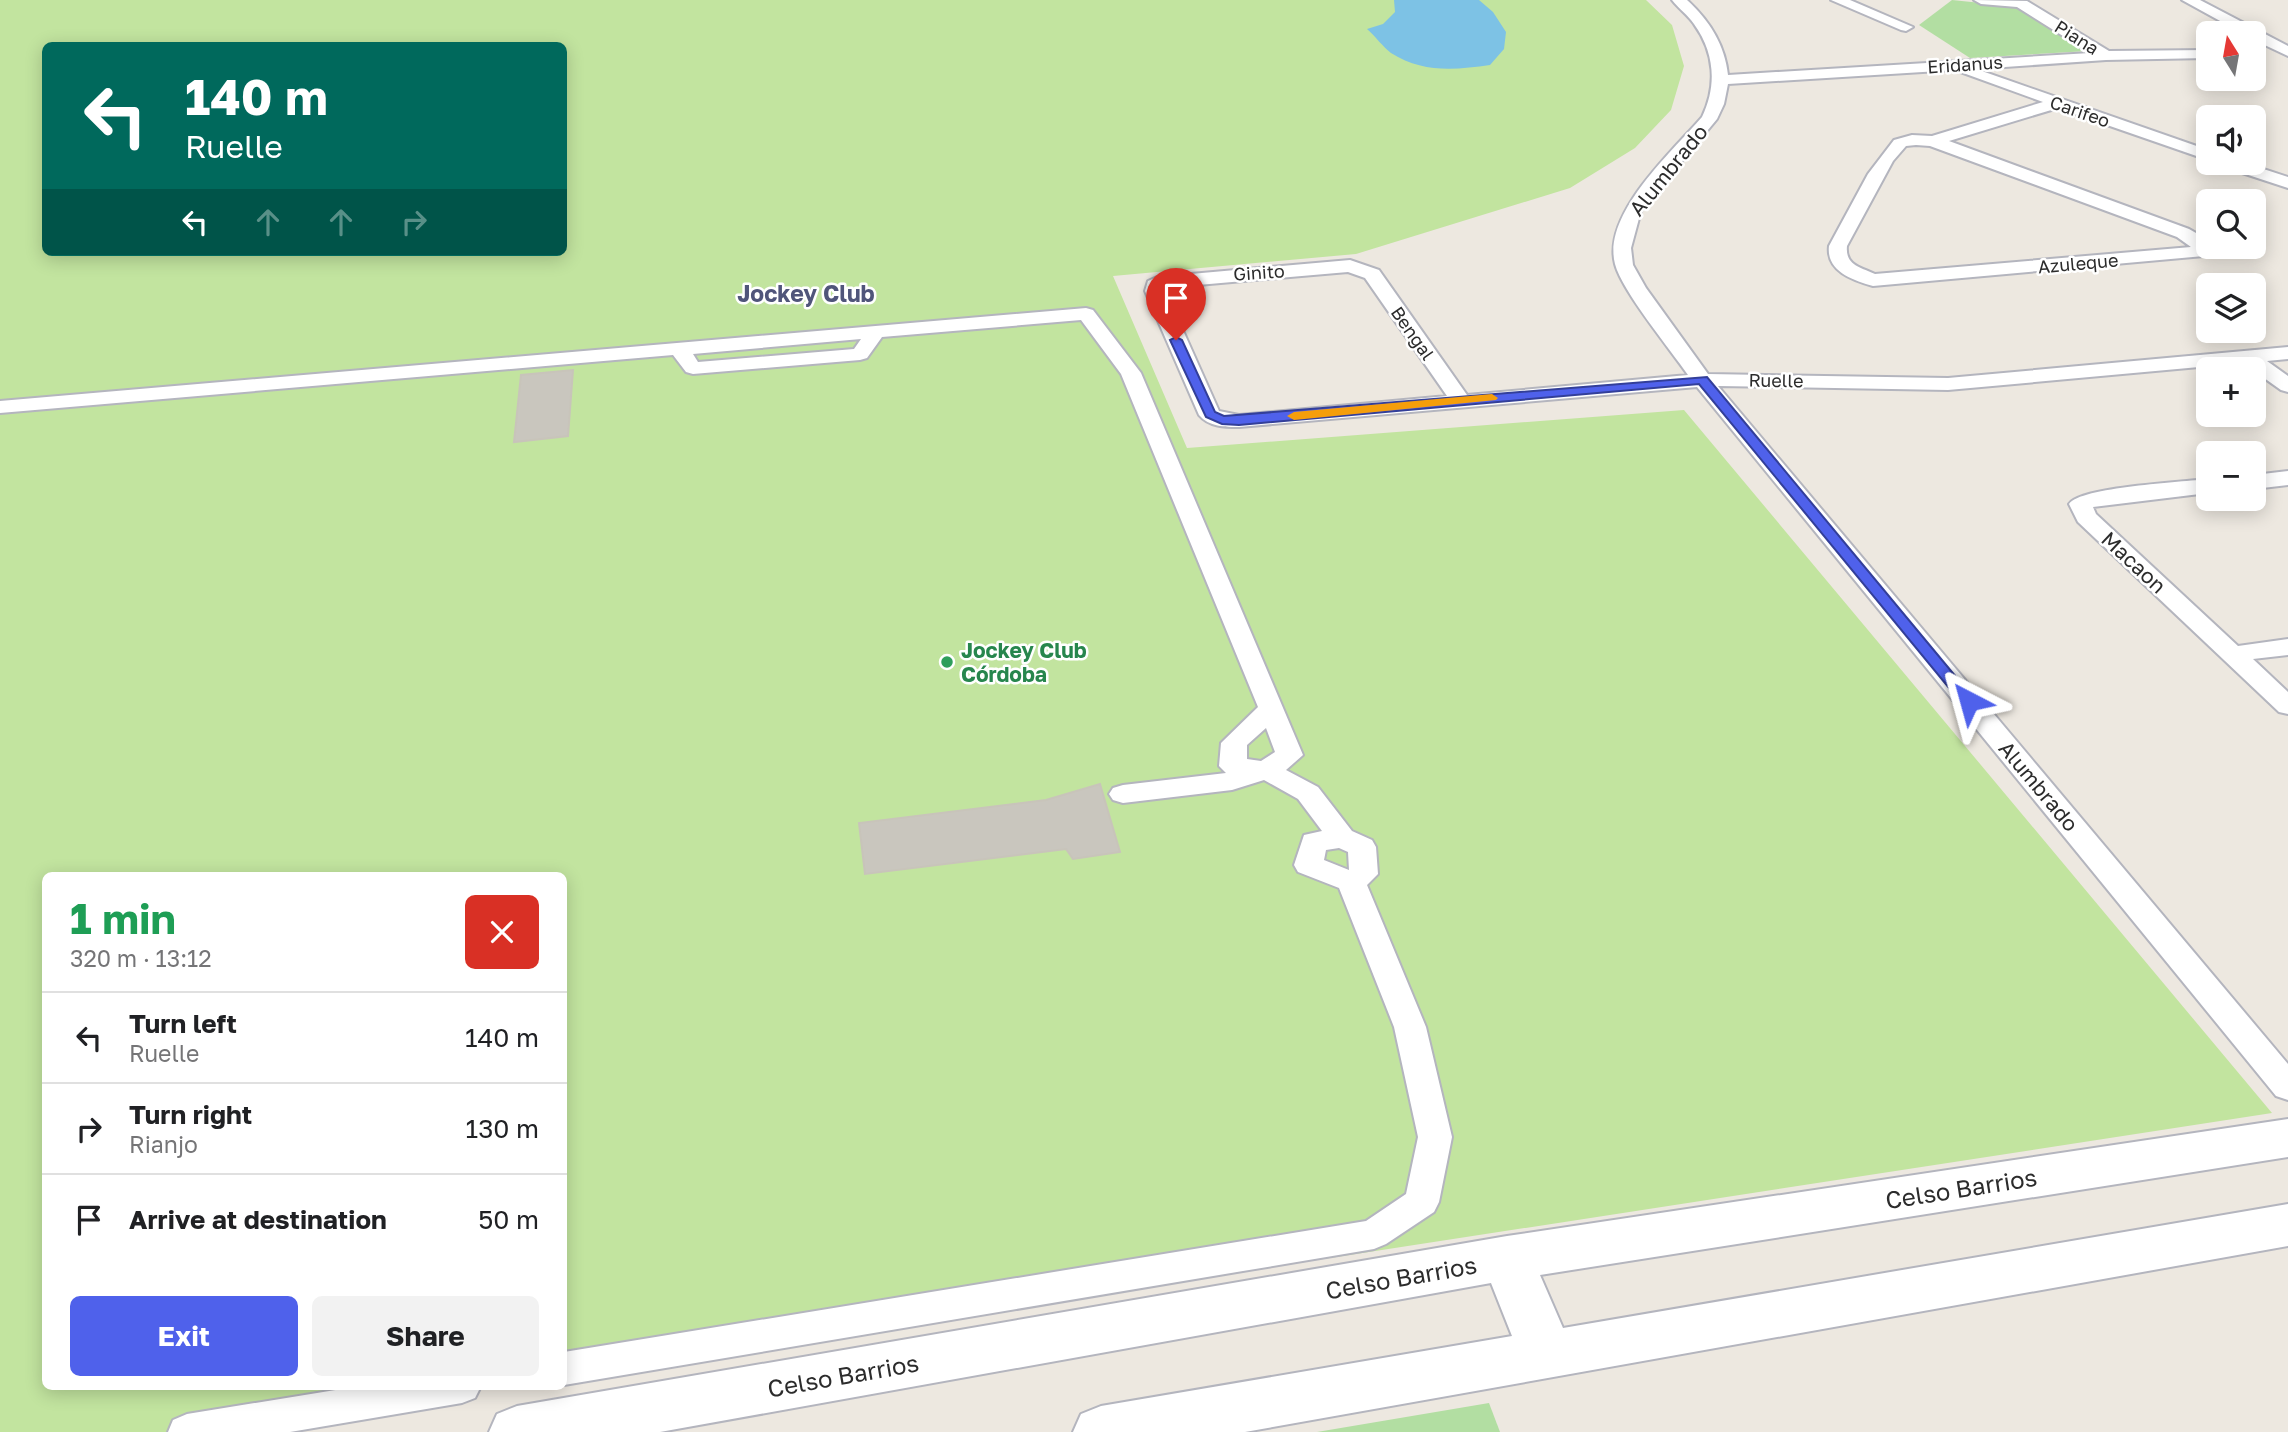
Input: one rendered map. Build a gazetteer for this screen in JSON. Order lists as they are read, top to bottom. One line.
{"streets":{"main road":["Celso Barrios"],"street":["Piana","Eridanus","Carifeo","Alumbrado","Azuleque","Ginito","Bengal","Ruelle","Macaon"]},"crossings":[["Piana","Eridanus"],["Eridanus","Carifeo"],["Eridanus","Alumbrado"],["Carifeo","Azuleque"],["Alumbrado","Ruelle"],["Ginito","Bengal"],["Ginito","Ruelle"],["Bengal","Ruelle"]],"districts":["Jockey Club"],"places":["Jockey Club Córdoba"],"north":"top","page":{"map_buttons":["+","−"],"turn":["140 m","Ruelle"],"heading":["1 min","320 m · 13:12"],"list":[{"name":"Turn left","note":"Ruelle","value":"140 m"},{"name":"Turn right","note":"Rianjo","value":"130 m"},{"name":"Arrive at destination","value":"50 m"}],"buttons":["Exit","Share"]}}
